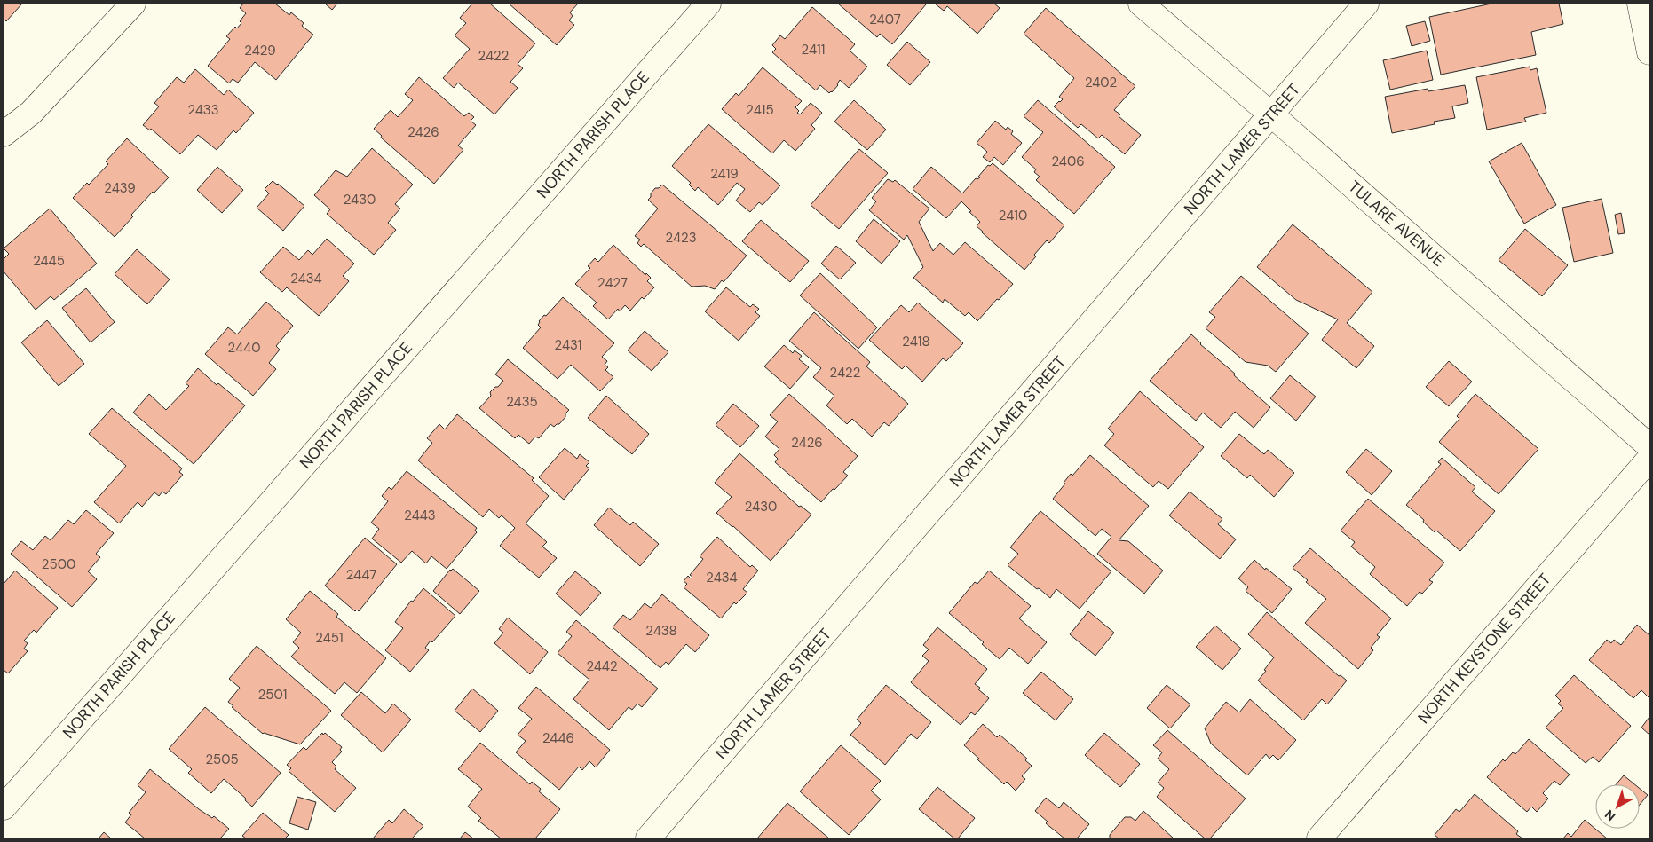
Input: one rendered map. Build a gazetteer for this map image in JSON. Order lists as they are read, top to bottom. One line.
{"streets":{"street":["NORTH PARISH PLACE","NORTH LAMER STREET","TULARE AVENUE","NORTH KEYSTONE STREET"]},"crossings":[["NORTH LAMER STREET","TULARE AVENUE"]],"house_numbers":["2407","2411","2429","2422","2402","2433","2415","2426","2406","2419","2439","2430","2410","2423","2445","2434","2427","2418","2431","2440","2422","2435","2426","2430","2443","2500","2447","2434","2438","2451","2442","2501","2446","2505"],"north":"bottom left"}
